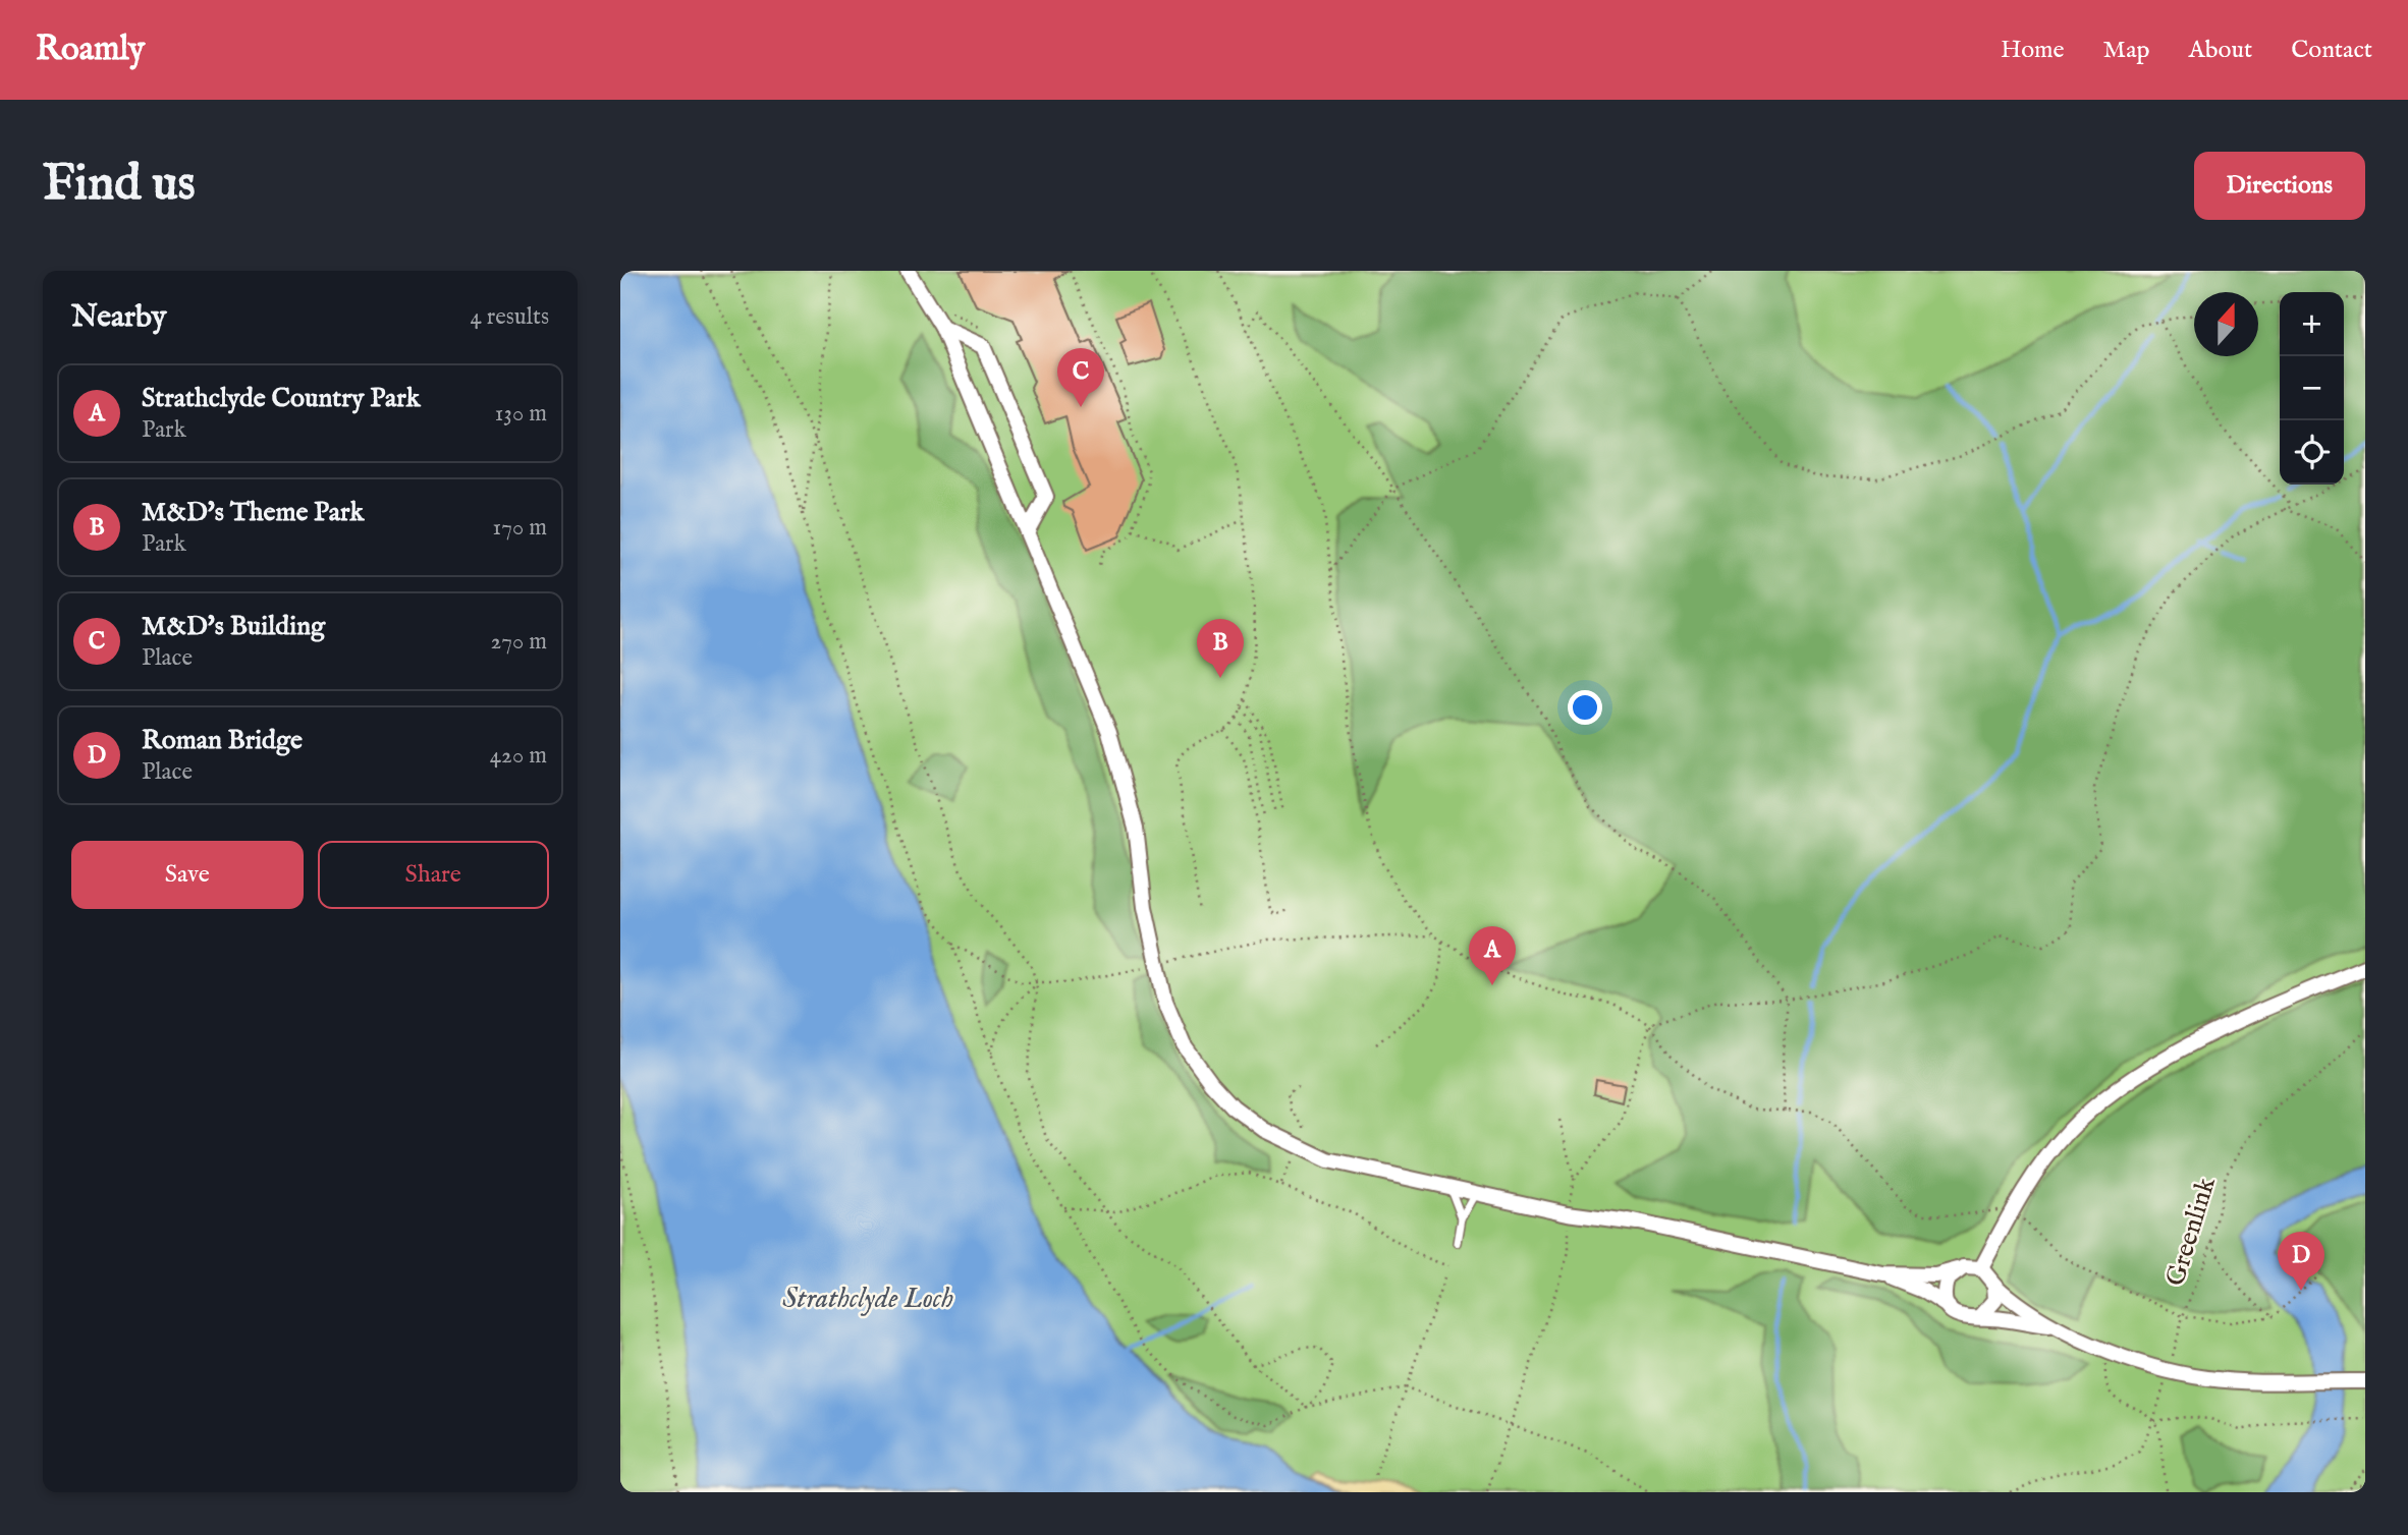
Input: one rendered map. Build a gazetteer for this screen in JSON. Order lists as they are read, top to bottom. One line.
{"streets":{"path":["Greenlink"]},"water":["Strathclyde Loch"],"north":"top","page":{"header":"Roamly","nav":["Home","Map","About","Contact"],"buttons":["Directions",["Save","Share"]],"title":"Find us","heading":["Nearby","4 results"],"map_buttons":["+","−"],"pins":["C","B","A","D"],"list":[{"mark":"A","name":"Strathclyde Country Park","note":"Park","value":"130 m"},{"mark":"B","name":"M&D's Theme Park","note":"Park","value":"170 m"},{"mark":"C","name":"M&D's Building","note":"Place","value":"270 m"},{"mark":"D","name":"Roman Bridge","note":"Place","value":"420 m"}]}}
